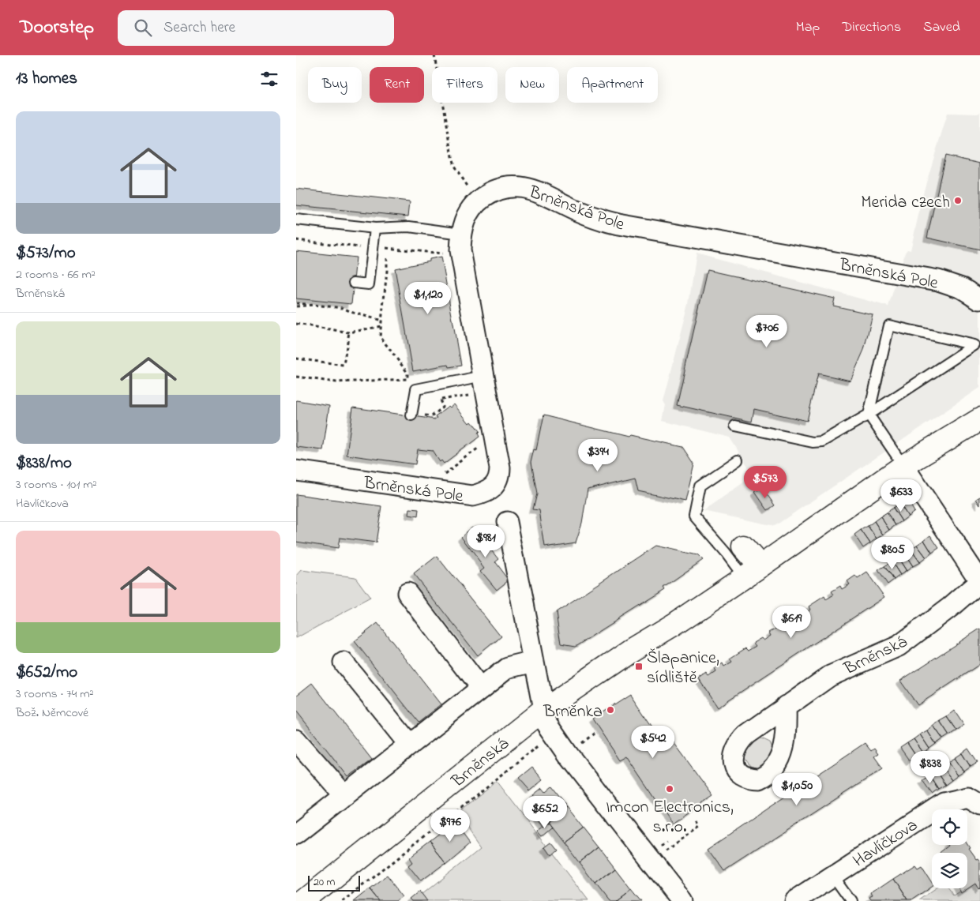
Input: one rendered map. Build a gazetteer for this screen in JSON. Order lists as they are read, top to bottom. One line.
{"streets":{"street":["Brněnská Pole","Brněnská","Havlíčkova"]},"places":{"other":["Merida czech","Brněnka","Imcon Electronics, s.r.o."],"transit":["Šlapanice, sídliště"]},"scale_bar":"20 m","page":{"header":"Doorstep","search":"Search here","nav":["Map","Directions","Saved"],"heading":"13 homes","chip":["Buy","Rent","Filters","New","Apartment"],"list":[{"name":"$573/mo","note":"2 rooms · 66 m² · Brněnská"},{"name":"$838/mo","note":"3 rooms · 101 m² · Havlíčkova"},{"name":"$652/mo","note":"3 rooms · 74 m² · Bož. Němcové"}],"price":["$1,120","$706","$394","$573","$633","$981","$805","$619","$542","$838","$1,050","$652","$976"],"scale":"20 m"}}
